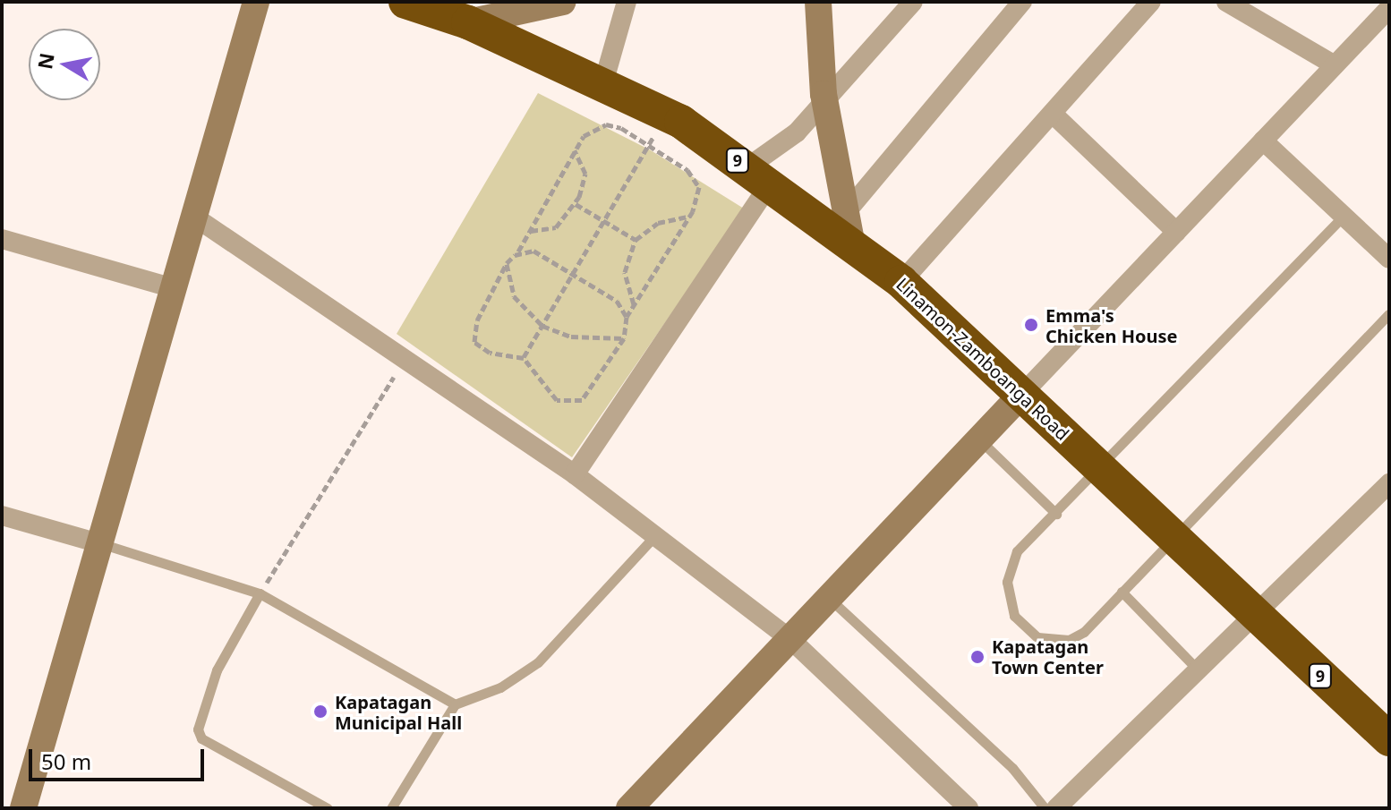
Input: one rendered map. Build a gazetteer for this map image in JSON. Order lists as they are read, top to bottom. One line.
{"streets":{"highway":["9","Linamon-Zamboanga Road"]},"places":["Emma's Chicken House","Kapatagan Town Center","Kapatagan Municipal Hall"],"scale_bar":"50 m","north":"left"}
